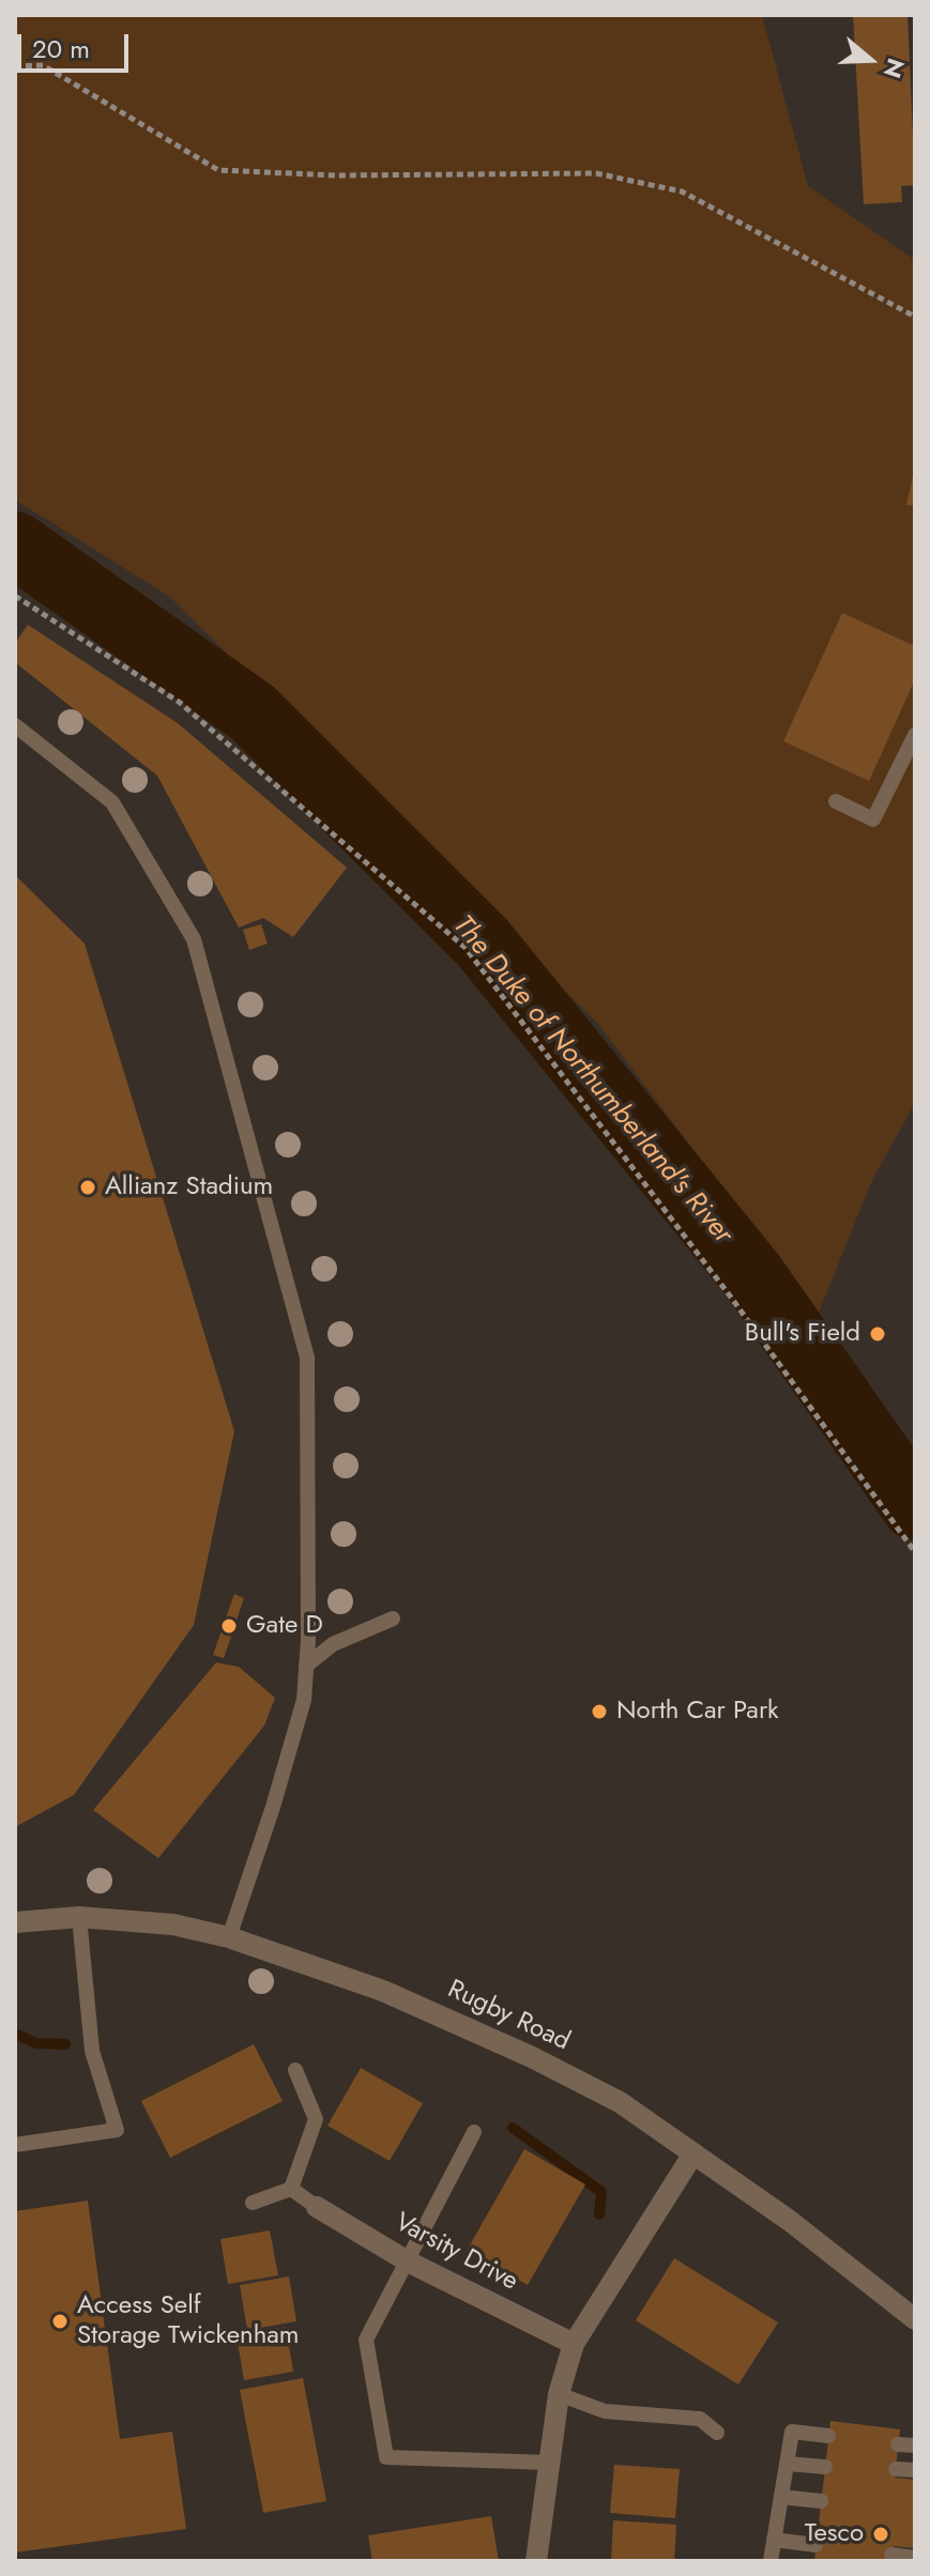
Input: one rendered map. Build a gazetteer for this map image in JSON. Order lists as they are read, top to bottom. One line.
{"streets":{"street":["Rugby Road","Varsity Drive"]},"water":["The Duke of Northumberland's River"],"places":["Allianz Stadium","Bull's Field","Gate D","North Car Park","Access Self Storage Twickenham","Tesco"],"scale_bar":"20 m","north":"right"}
